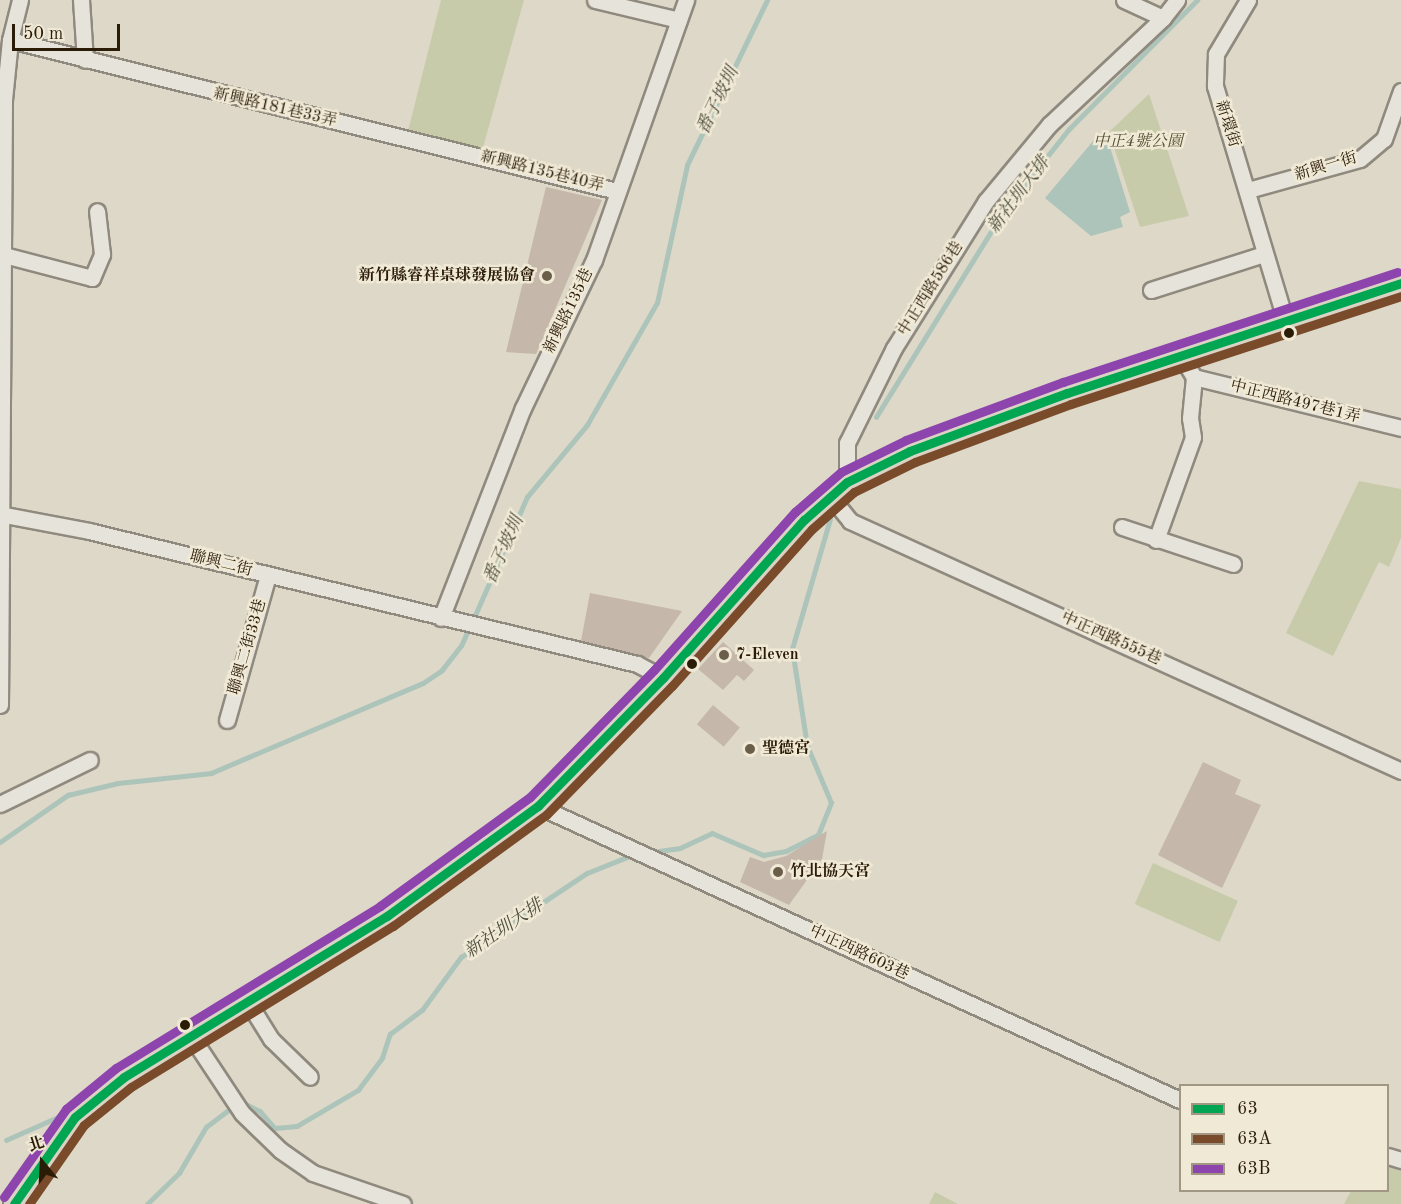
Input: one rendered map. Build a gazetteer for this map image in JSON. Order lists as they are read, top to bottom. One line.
{"streets":{"street":["新興路181巷33弄","新環街","新興一街","新興路135巷40弄","中正西路586巷","新興路135巷","中正西路497巷1弄","聯興二街","中正西路555巷","聯興二街33巷","中正西路603巷"]},"crossings":[["新興路181巷33弄","新興路135巷40弄"],["新環街","新興一街"],["新興路135巷40弄","新興路135巷"],["新興路135巷","聯興二街"],["聯興二街","聯興二街33巷"]],"water":["番子坡圳","新社圳大排"],"parks":["中正4號公園"],"places":["新竹縣睿祥桌球發展協會","7-Eleven","聖德宮","竹北協天宮"],"lines":["transit line 63B","transit line 63","transit line 63A"],"legend":["63","63A","63B"],"scale_bar":"50 m","north":"top"}
